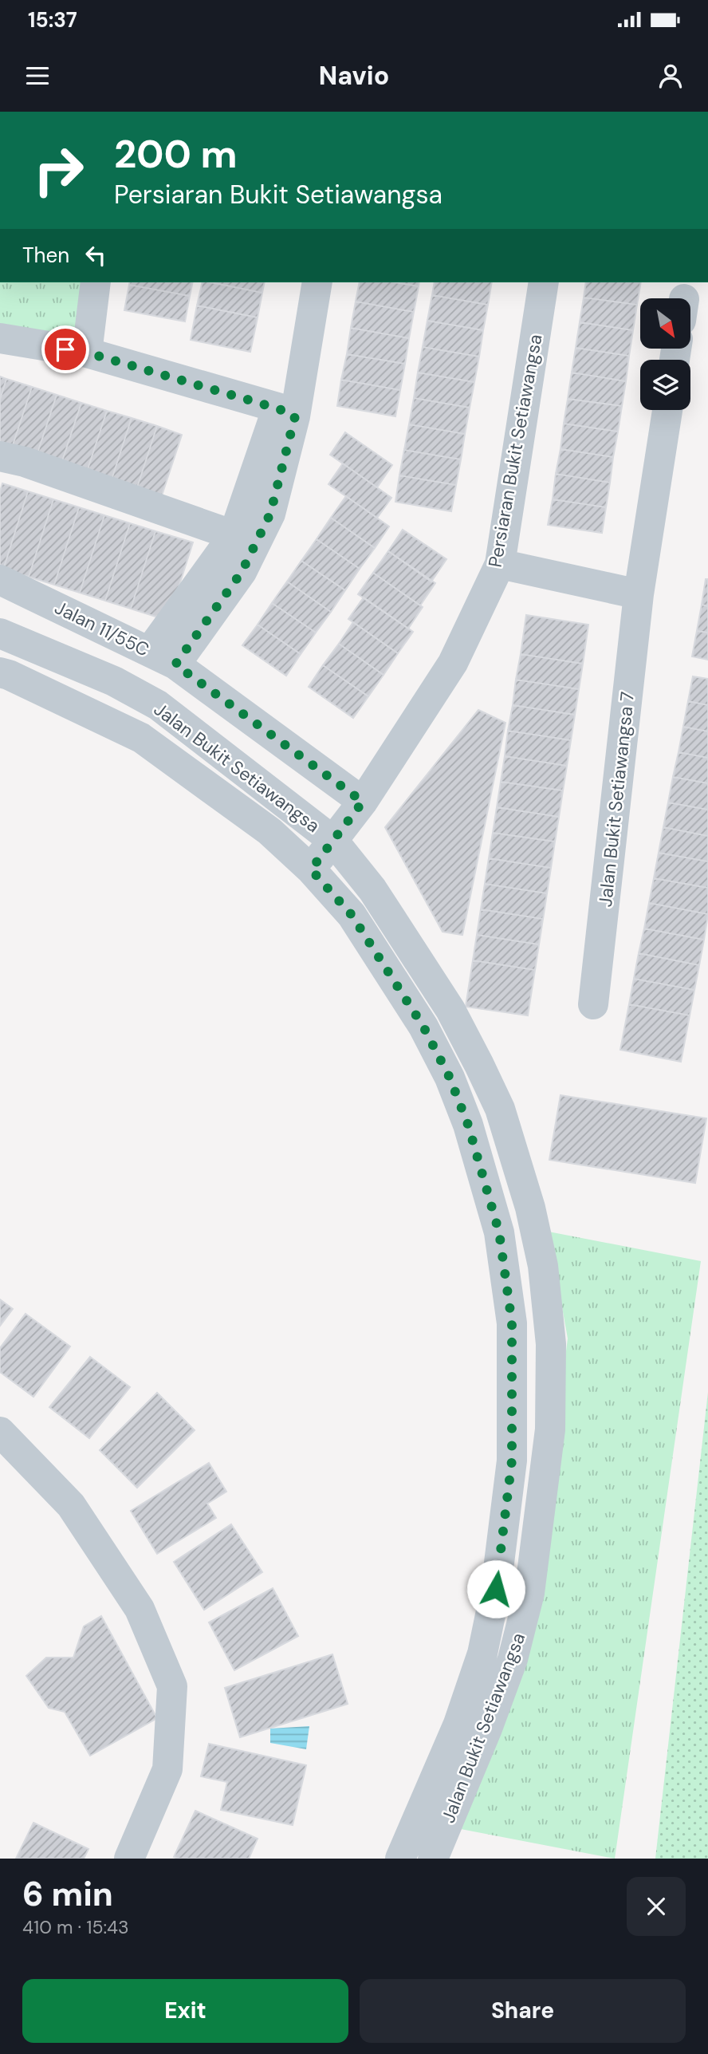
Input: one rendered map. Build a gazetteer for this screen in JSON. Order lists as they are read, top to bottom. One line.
{"streets":{"street":["Persiaran Bukit Setiawangsa","Jalan 11/55C","Jalan Bukit Setiawangsa","Jalan Bukit Setiawangsa 7"]},"crossings":[["Persiaran Bukit Setiawangsa","Jalan 11/55C"],["Persiaran Bukit Setiawangsa","Jalan Bukit Setiawangsa"]],"north":"bottom right","page":{"status":"15:37","header":"Navio","turn":["200 m","Persiaran Bukit Setiawangsa"],"then":"Then","heading":["6 min","410 m · 15:43"],"buttons":["Exit","Share"]}}
